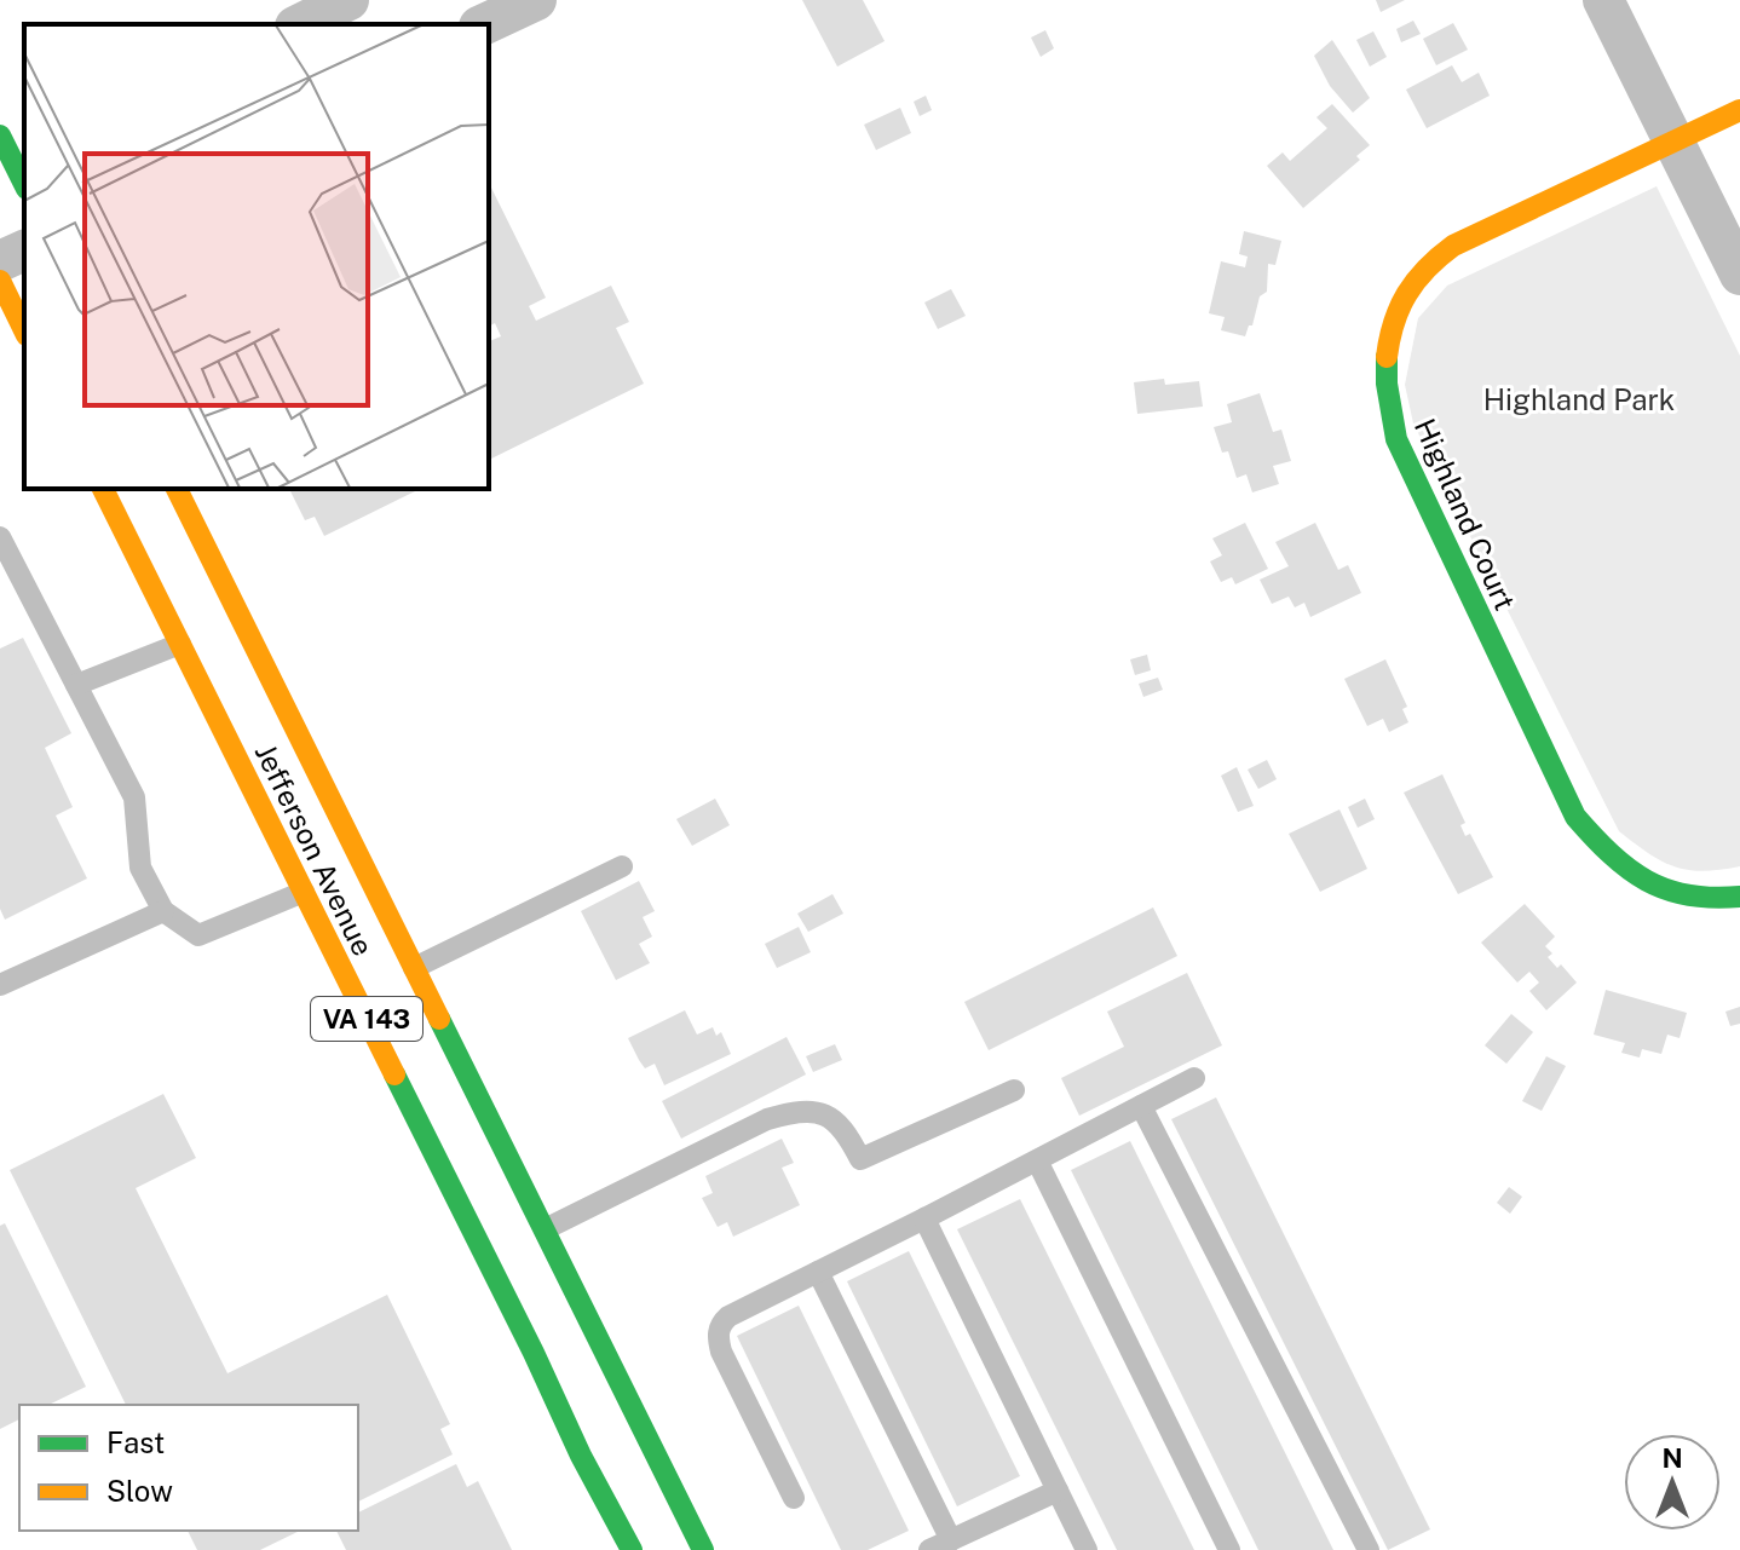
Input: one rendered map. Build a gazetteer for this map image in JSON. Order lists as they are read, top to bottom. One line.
{"streets":{"main road":["Highland Court","Jefferson Avenue","VA 143"]},"parks":["Highland Park"],"legend":["Fast","Slow"],"north":"top"}
